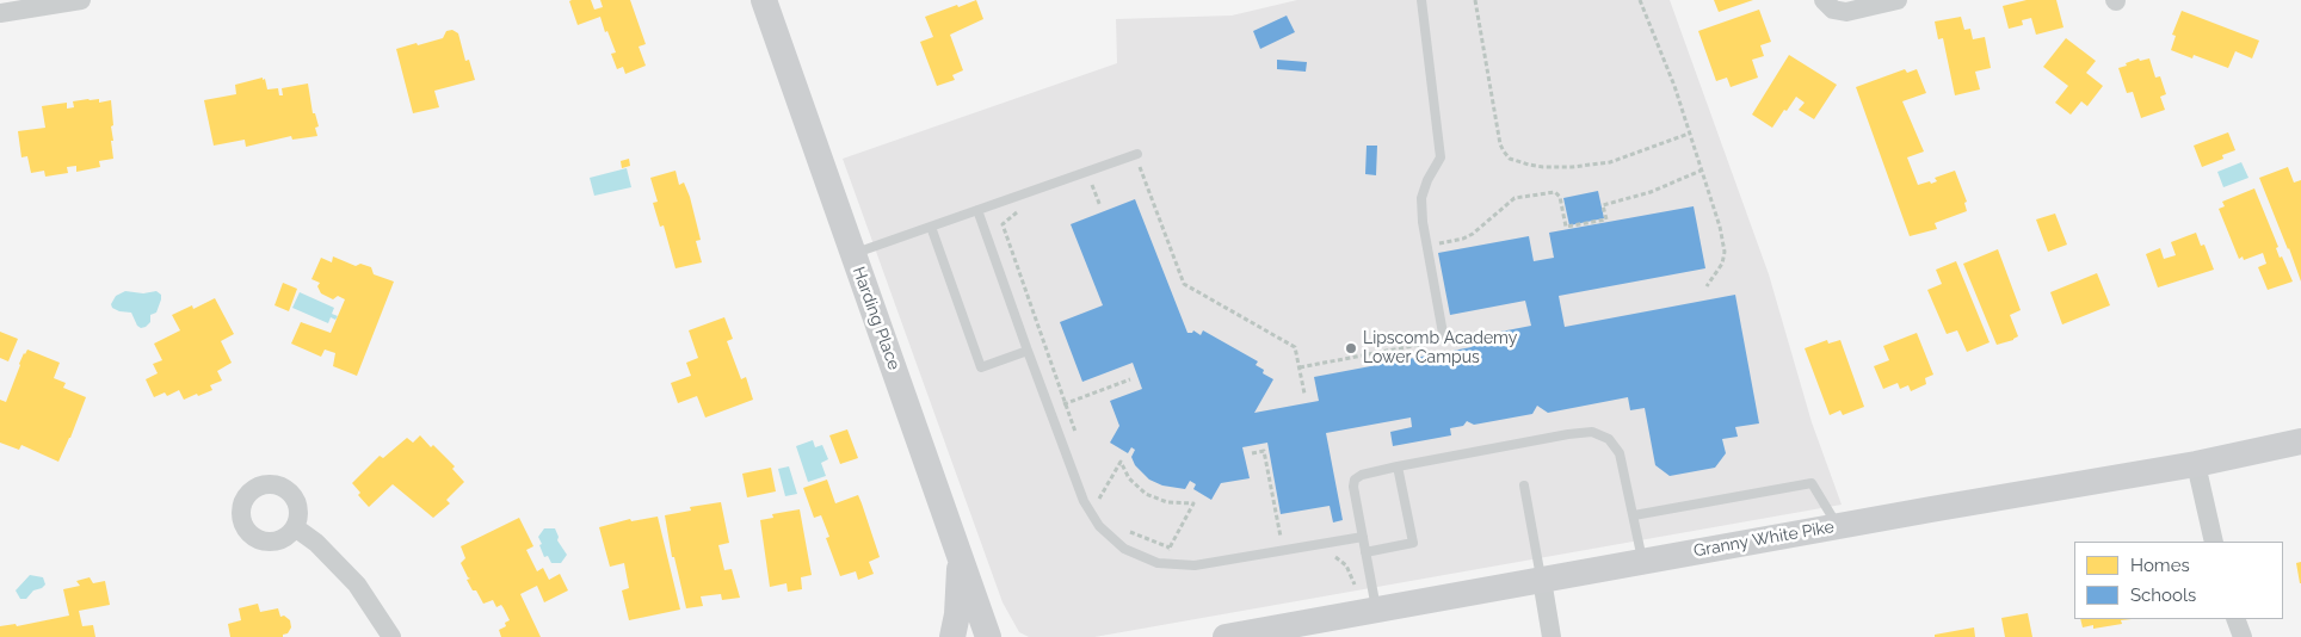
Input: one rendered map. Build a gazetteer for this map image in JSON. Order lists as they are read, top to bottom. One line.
{"streets":{"main road":["Harding Place","Granny White Pike"]},"places":["Lipscomb Academy Lower Campus"],"legend":["Homes","Schools"]}
